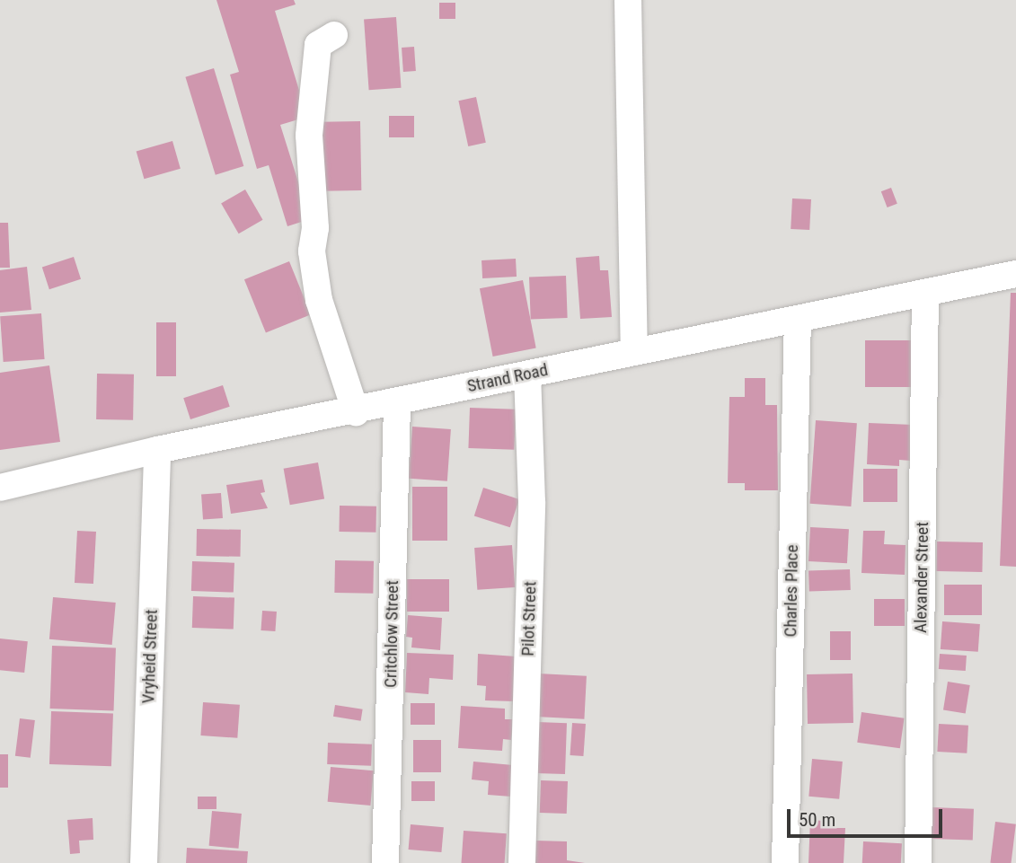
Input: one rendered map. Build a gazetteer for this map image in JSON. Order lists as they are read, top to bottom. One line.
{"streets":{"street":["Strand Road","Alexander Street","Charles Place","Pilot Street","Critchlow Street","Vryheid Street"]},"crossings":[["Strand Road","Alexander Street"],["Strand Road","Charles Place"],["Strand Road","Pilot Street"],["Strand Road","Critchlow Street"],["Strand Road","Vryheid Street"]],"scale_bar":"50 m"}
